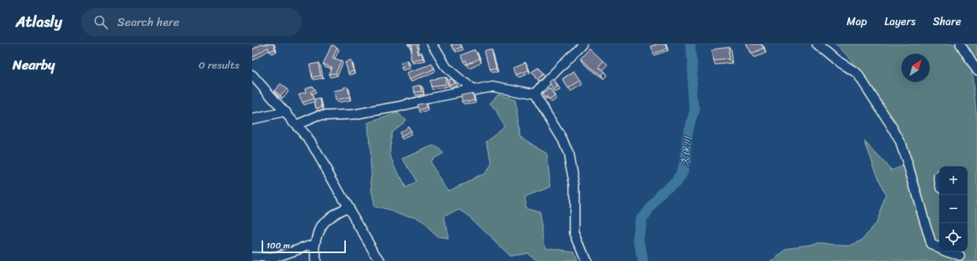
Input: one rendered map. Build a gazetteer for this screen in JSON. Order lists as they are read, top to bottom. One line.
{"water":["久保川"],"scale_bar":"100 m","north":"top right","page":{"header":"Atlasly","search":"Search here","nav":["Map","Layers","Share"],"heading":["Nearby","0 results"],"map_buttons":["+","−"],"scale":"100 m"}}
